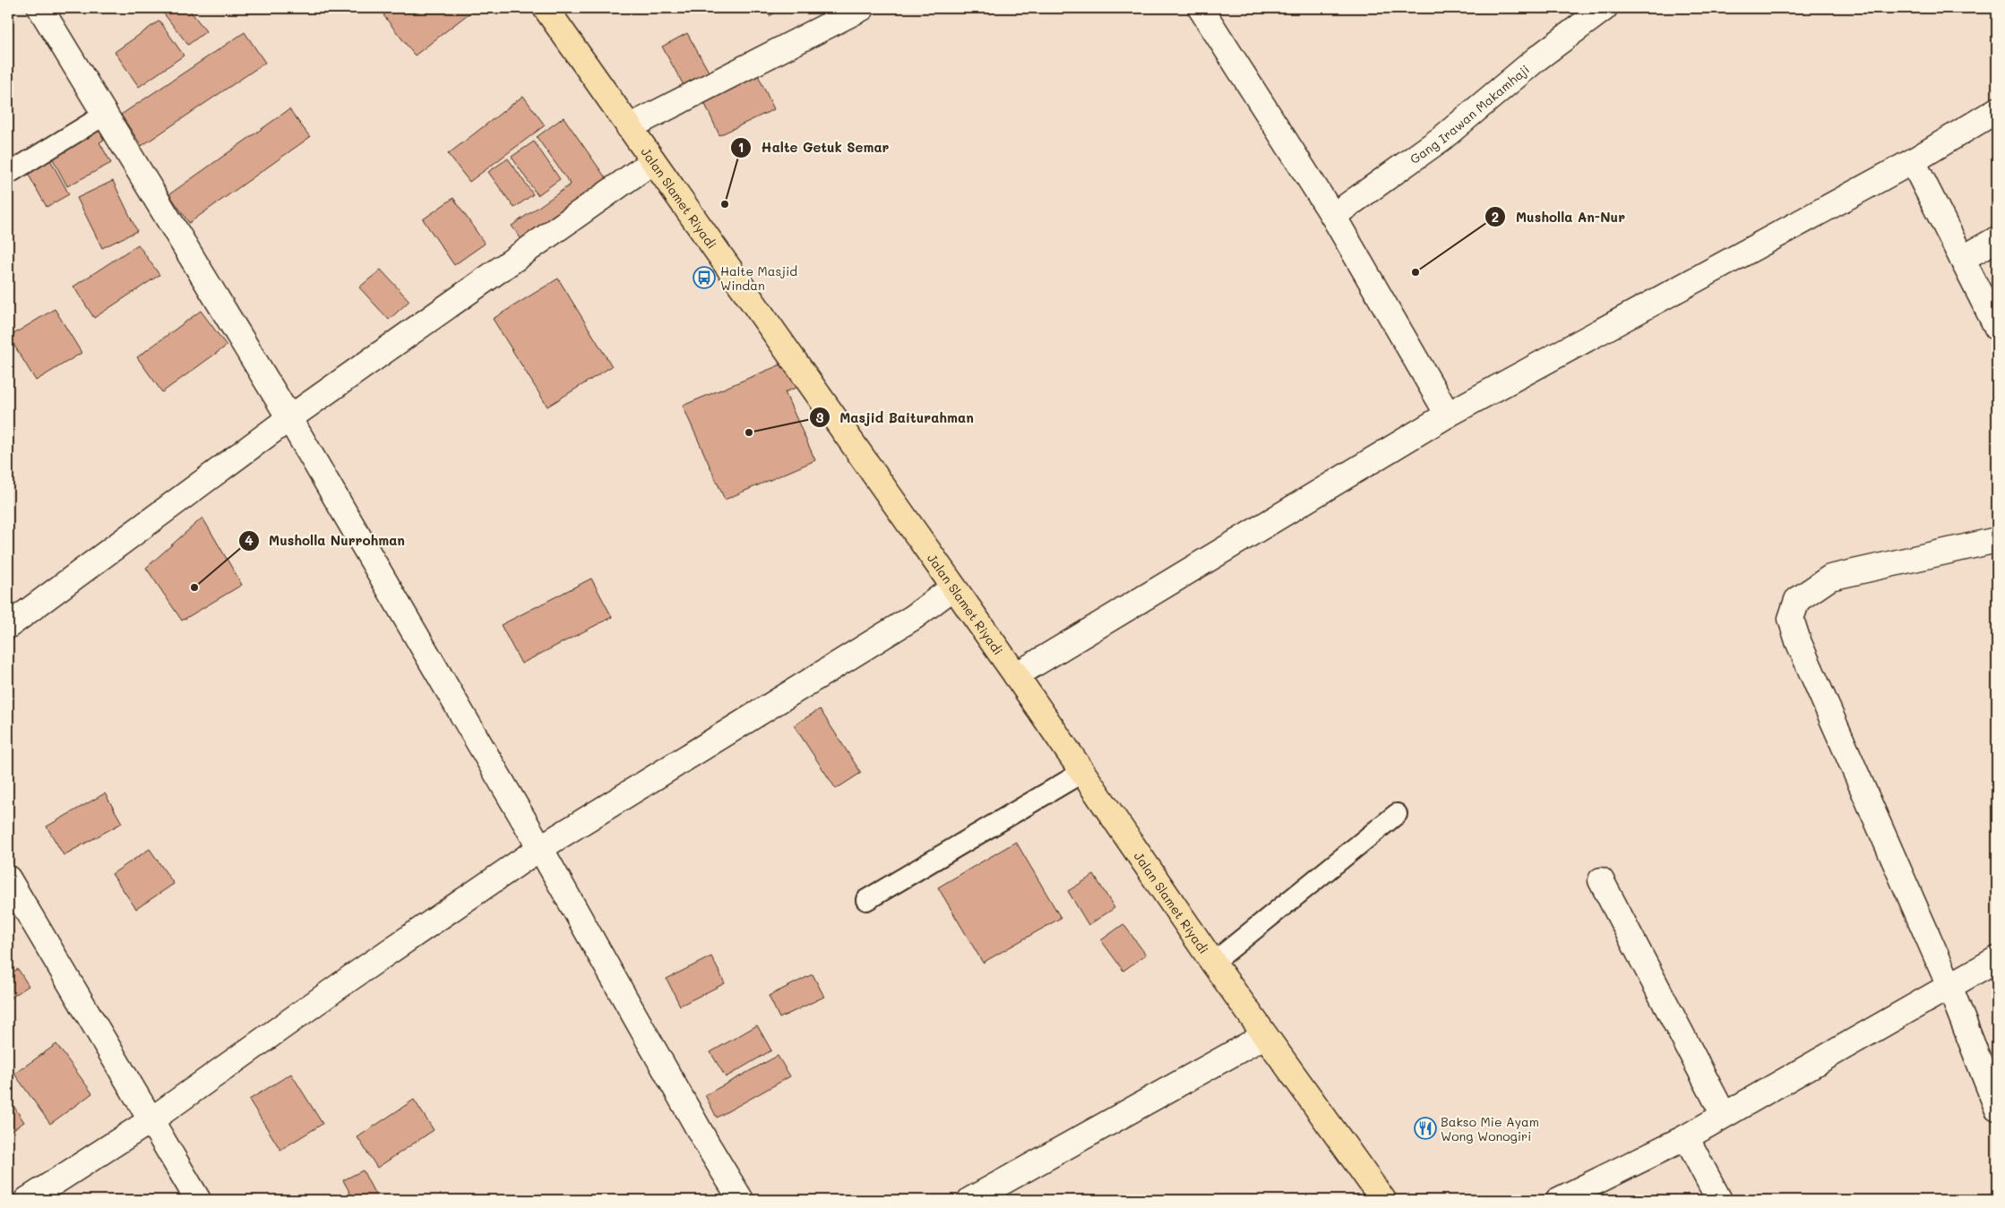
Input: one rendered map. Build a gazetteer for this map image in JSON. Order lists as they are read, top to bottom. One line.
{"streets":{"main road":["Jalan Slamet Riyadi"],"street":["Gang Irawan Makamhaji"]},"places":{"other":["Halte Getuk Semar","Musholla An-Nur","Masjid Baiturahman","Musholla Nurrohman"],"bus stop":["Halte Masjid Windan"],"restaurant":["Bakso Mie Ayam Wong Wonogiri"]}}
